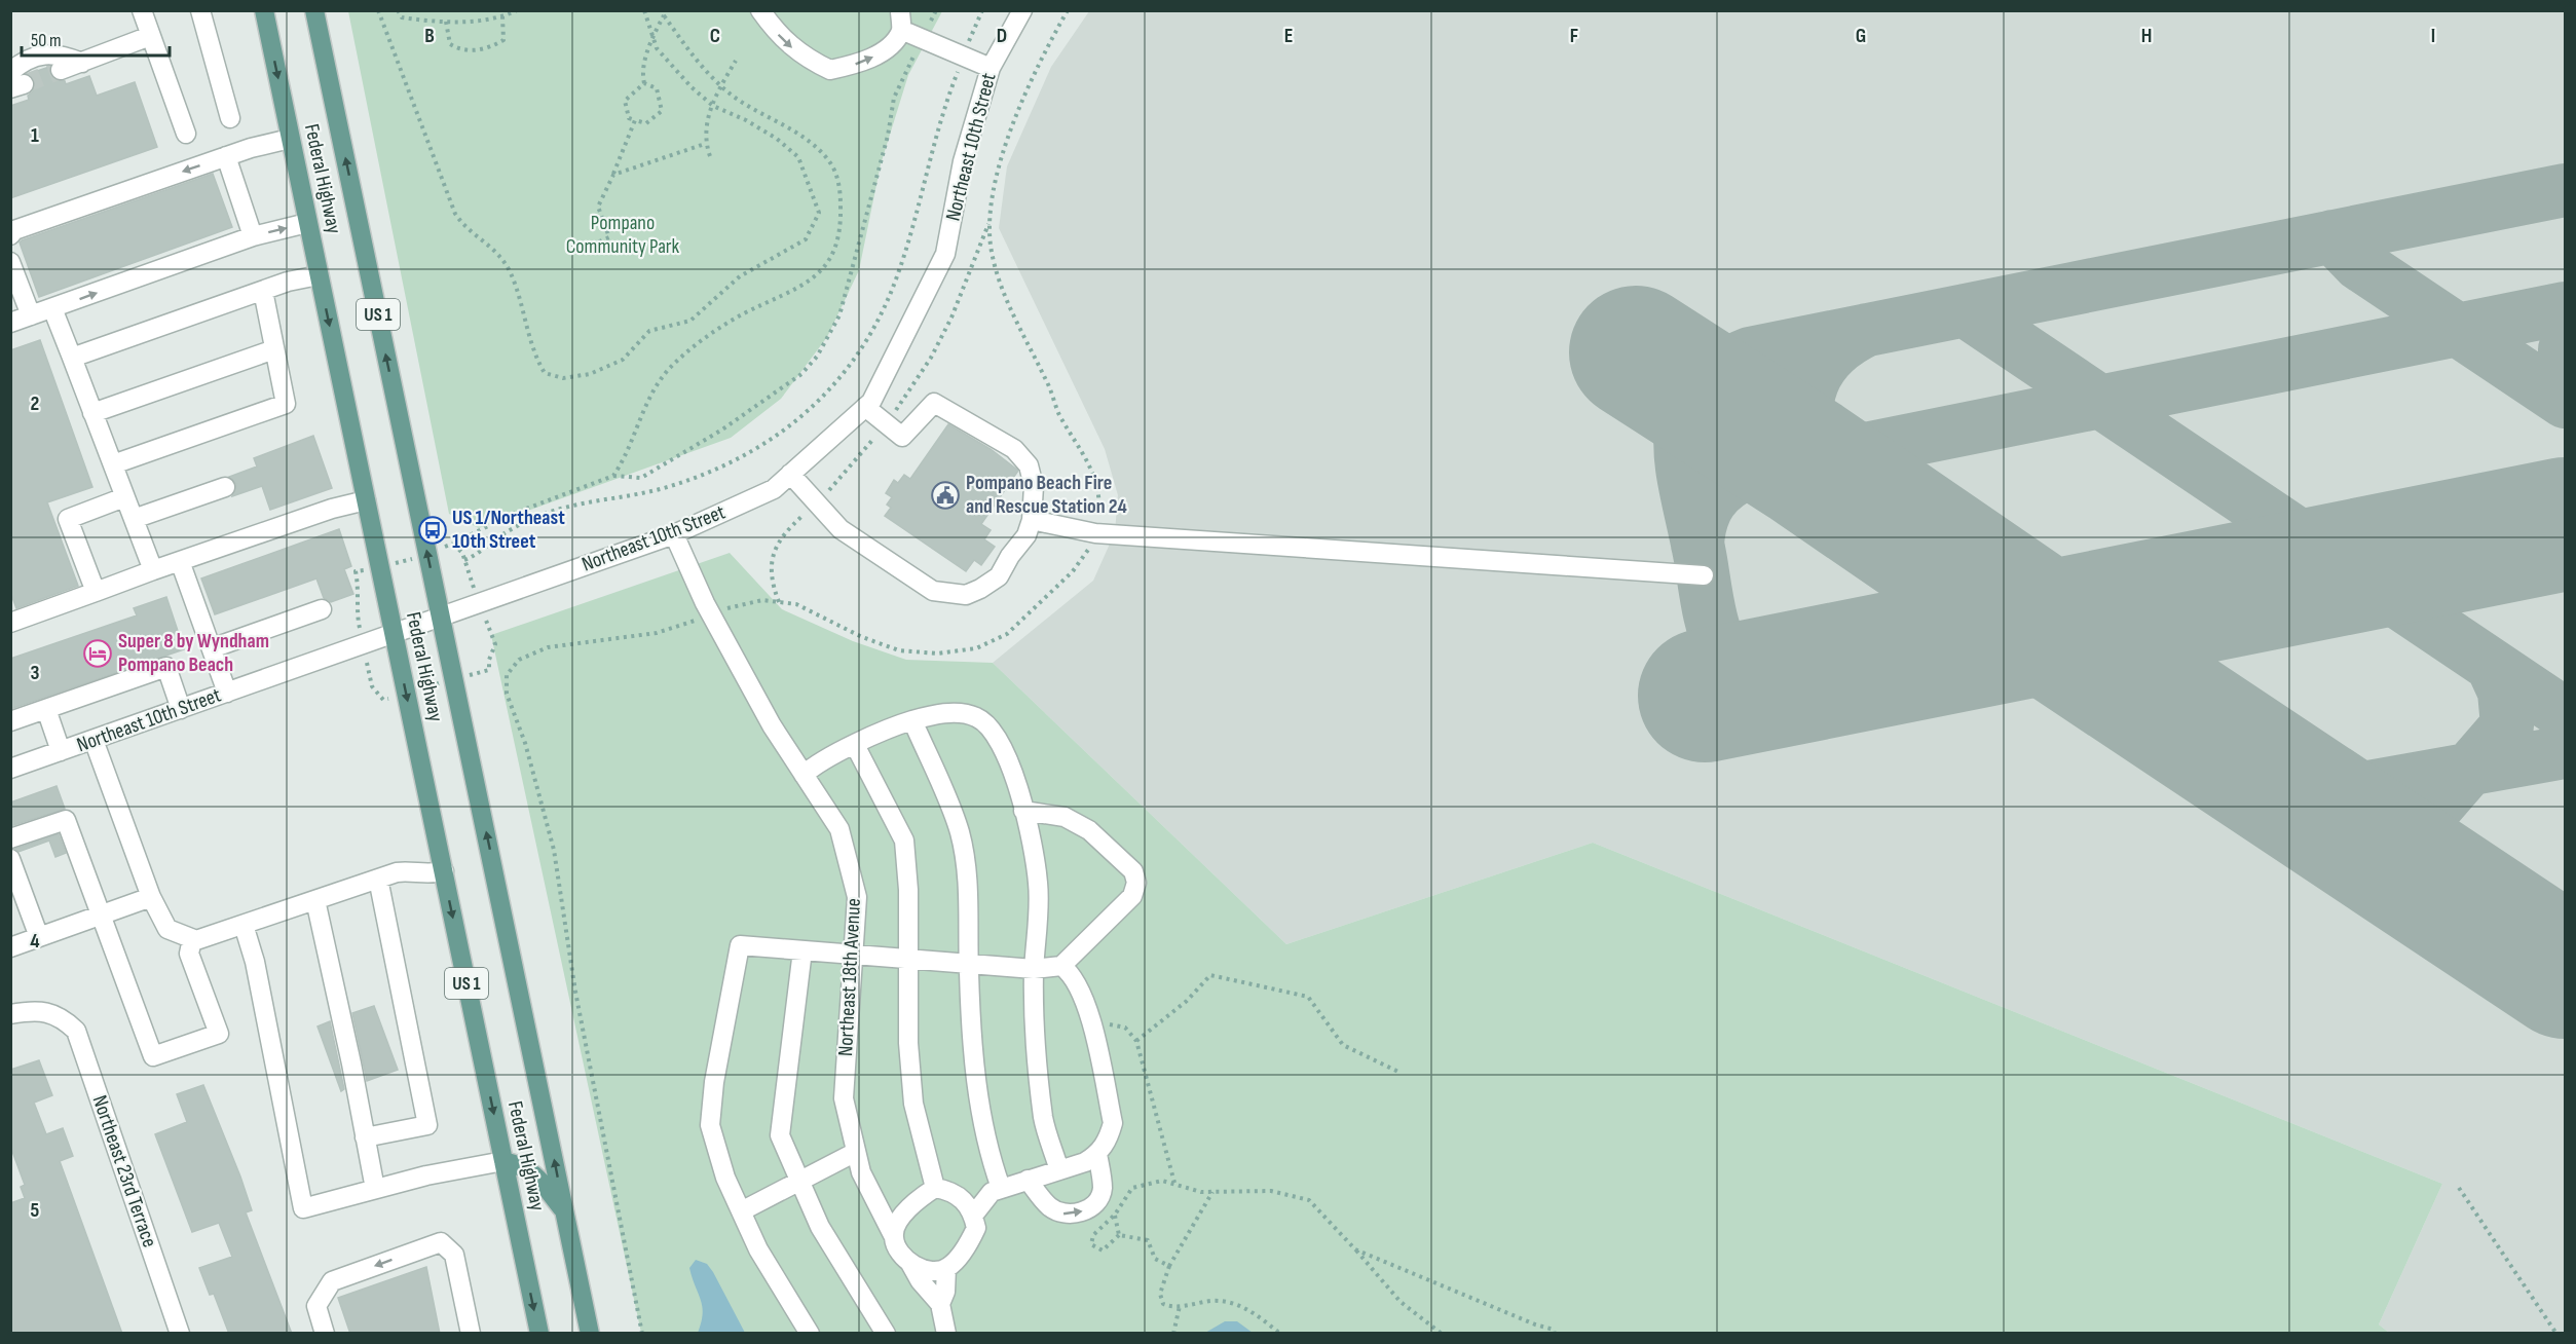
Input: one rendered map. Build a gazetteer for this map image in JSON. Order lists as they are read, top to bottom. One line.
{"streets":{"main road":["Federal Highway","US 1"],"street":["Northeast 10th Street","Northeast 18th Avenue","Northeast 23rd Terrace"]},"crossings":[["Northeast 10th Street","Federal Highway"],["Northeast 10th Street","Northeast 18th Avenue"]],"parks":["Pompano Community Park"],"places":{"public building":["Pompano Beach Fire and Rescue Station 24"],"bus stop":["US 1/Northeast 10th Street"],"hotel":["Super 8 by Wyndham Pompano Beach"]},"scale_bar":"50 m","grid":{"columns":["B","C","D","E","F","G","H","I"],"rows":["1","2","3","4","5"]}}
